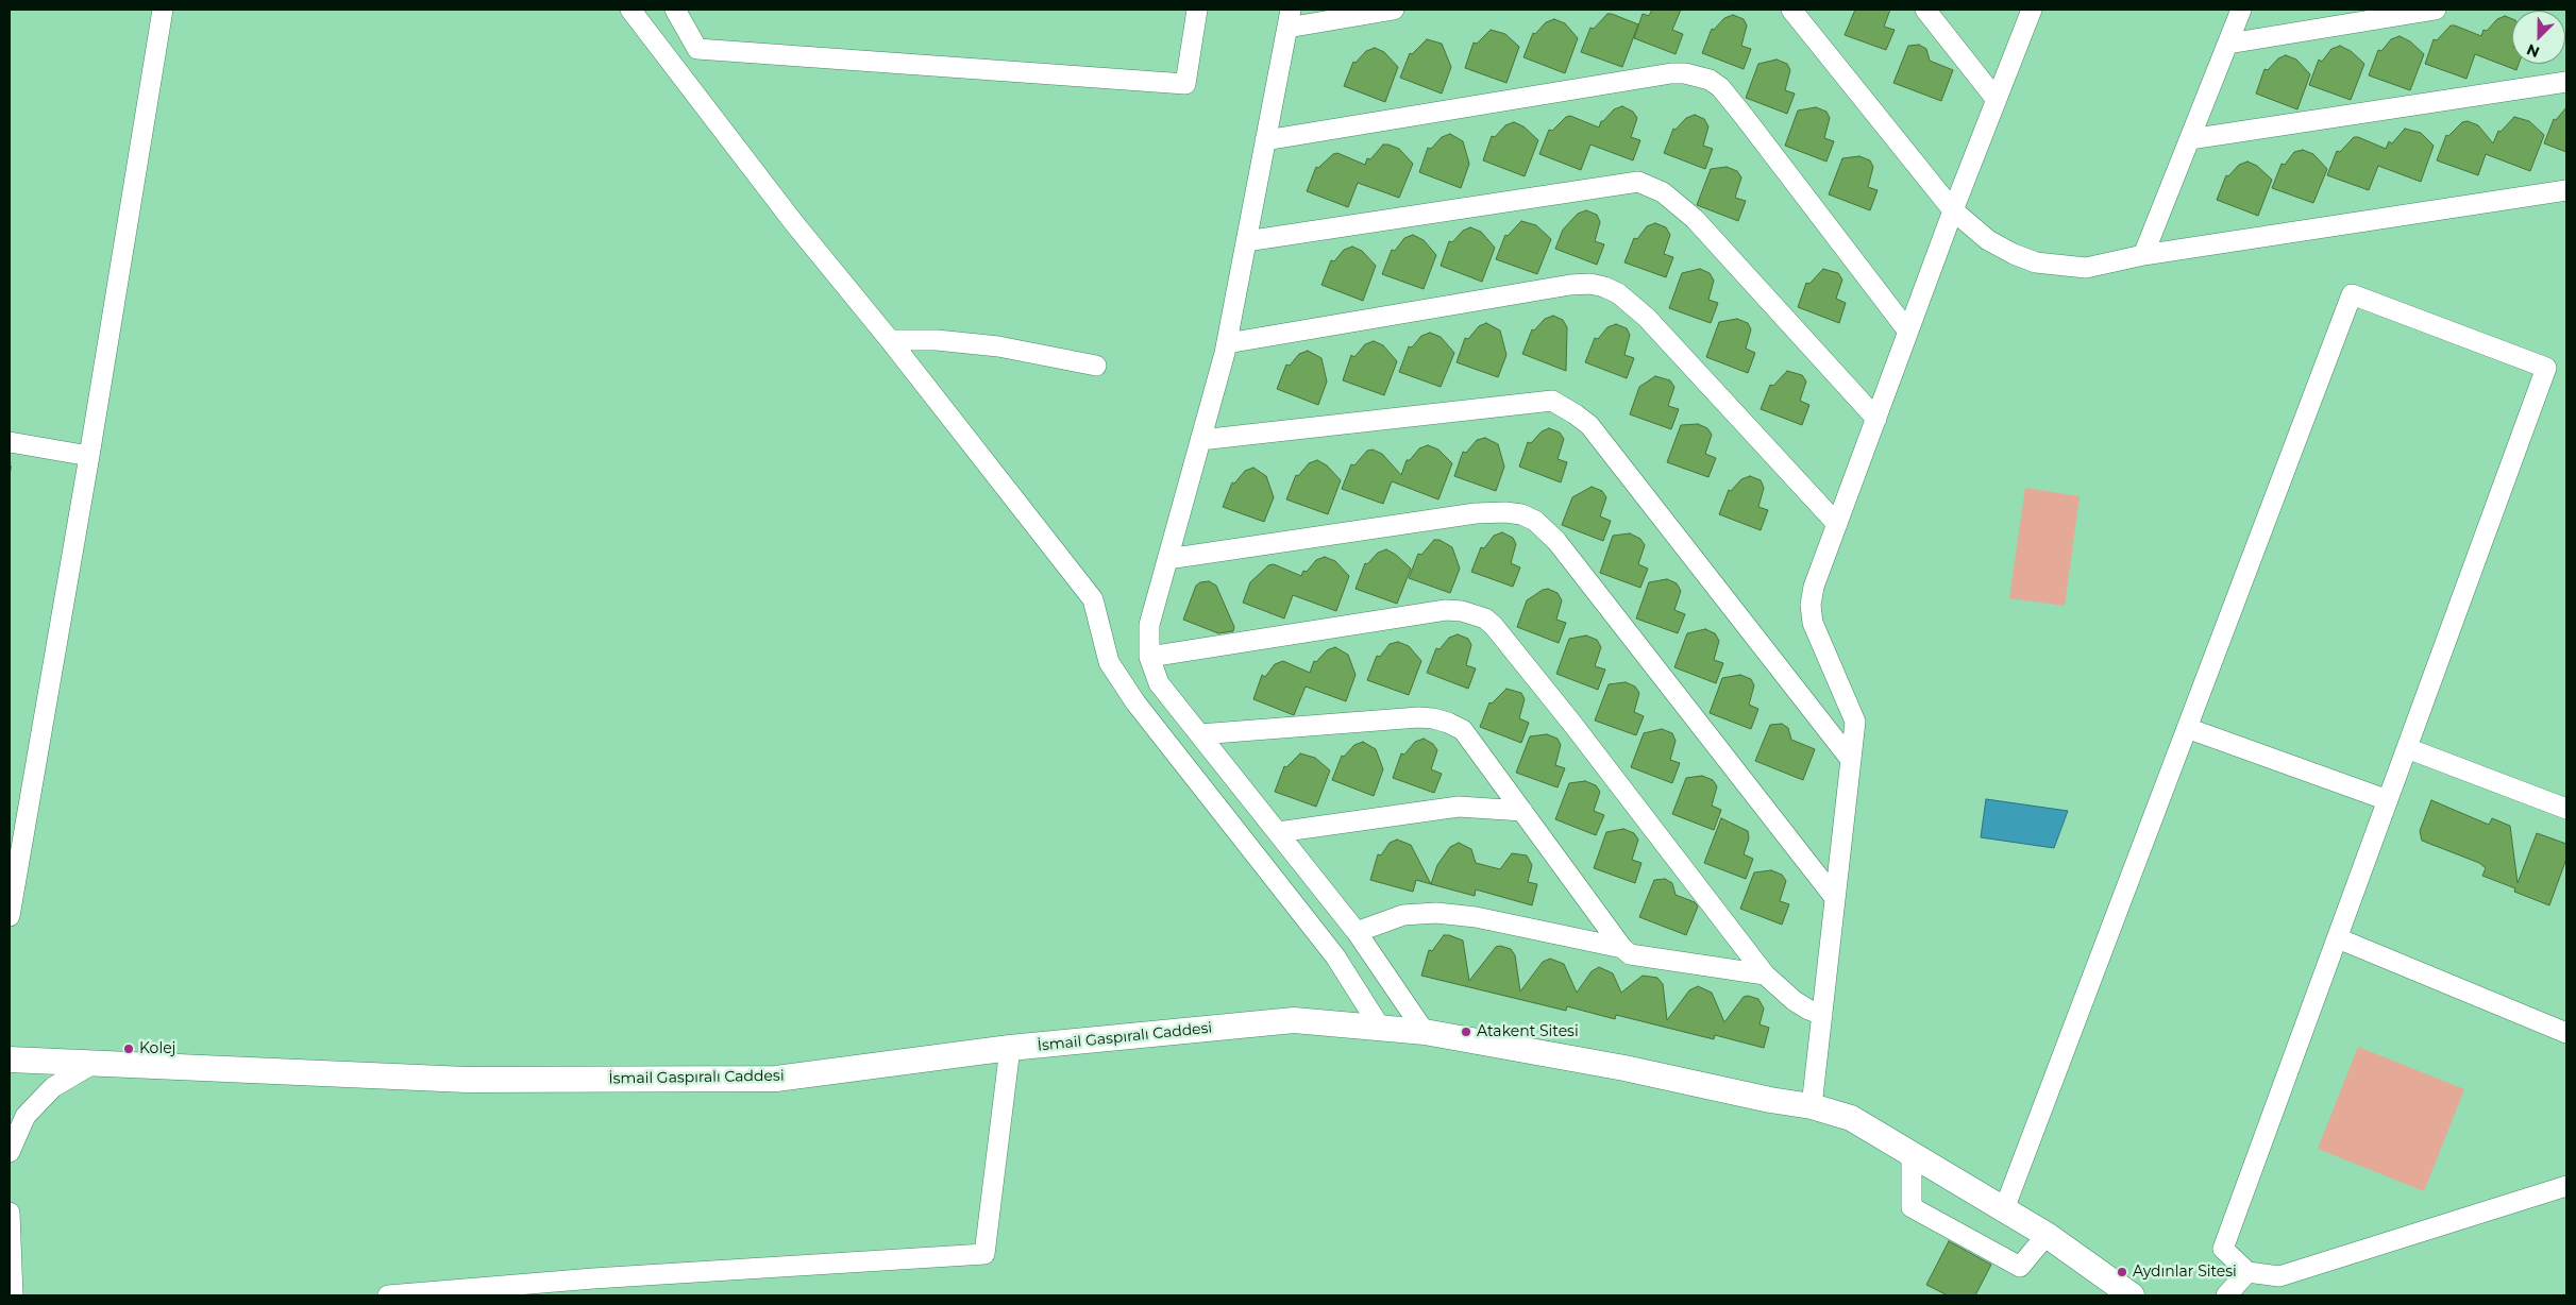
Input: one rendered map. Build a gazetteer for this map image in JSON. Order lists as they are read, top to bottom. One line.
{"streets":{"main road":["İsmail Gaspıralı Caddesi"]},"places":["Atakent Sitesi","Kolej","Aydınlar Sitesi"],"north":"bottom left"}
